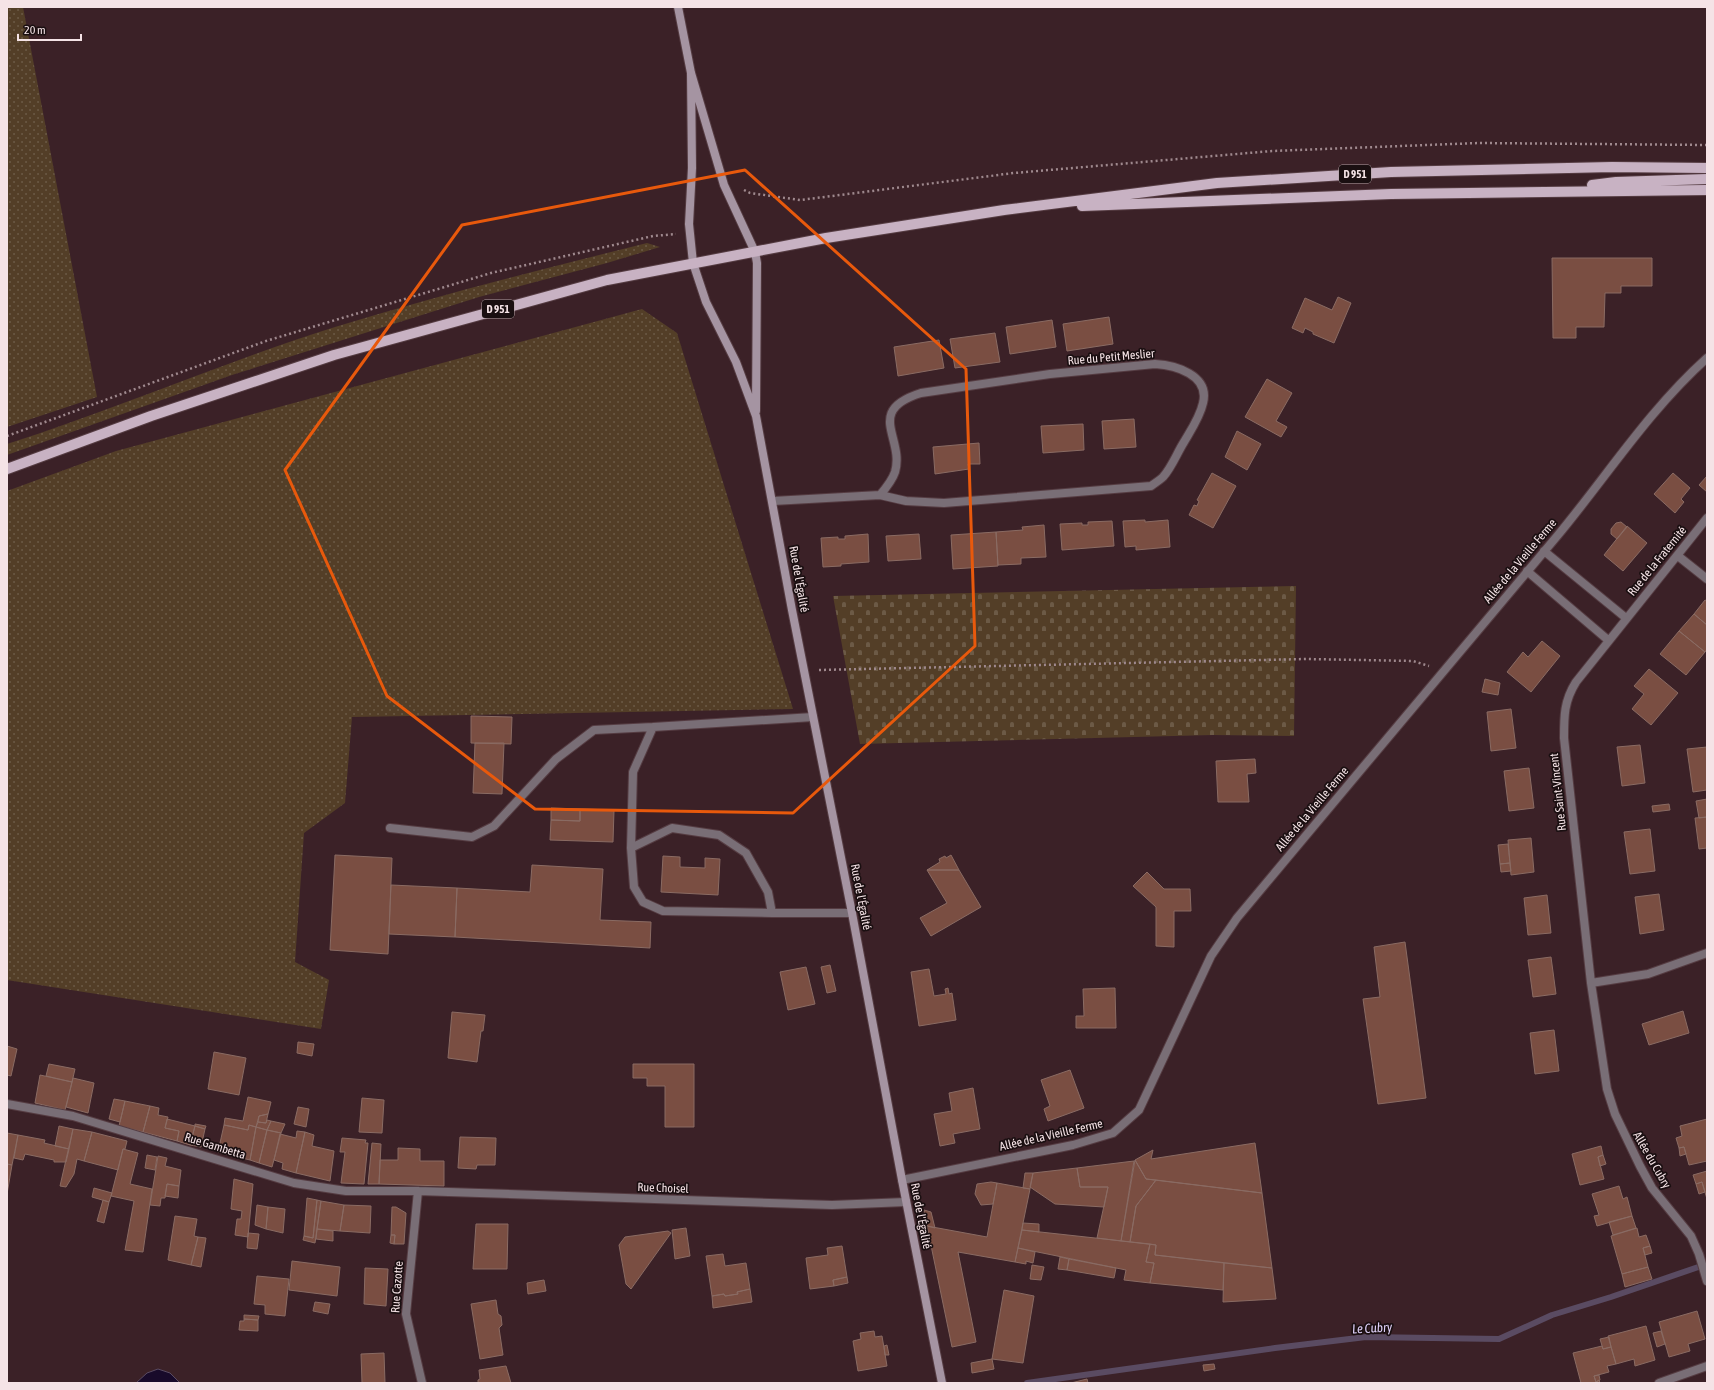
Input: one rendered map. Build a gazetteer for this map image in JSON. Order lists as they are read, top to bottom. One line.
{"streets":{"main road":["D 951"],"street":["Rue du Petit Meslier","Allée de la Vieille Ferme","Rue de la Fraternité","Rue de l'Égalité","Rue Saint-Vincent","Rue Gambetta","Allée du Cubry","Rue Choisel","Rue Cazotte"]},"crossings":[["D 951","Rue de l'Égalité"],["Rue du Petit Meslier","Rue de l'Égalité"],["Allée de la Vieille Ferme","Rue de l'Égalité"],["Rue de la Fraternité","Rue Saint-Vincent"],["Rue de l'Égalité","Rue Choisel"],["Rue Saint-Vincent","Allée du Cubry"],["Rue Gambetta","Rue Choisel"],["Rue Gambetta","Rue Cazotte"],["Rue Choisel","Rue Cazotte"]],"water":["Le Cubry"],"scale_bar":"20 m"}
